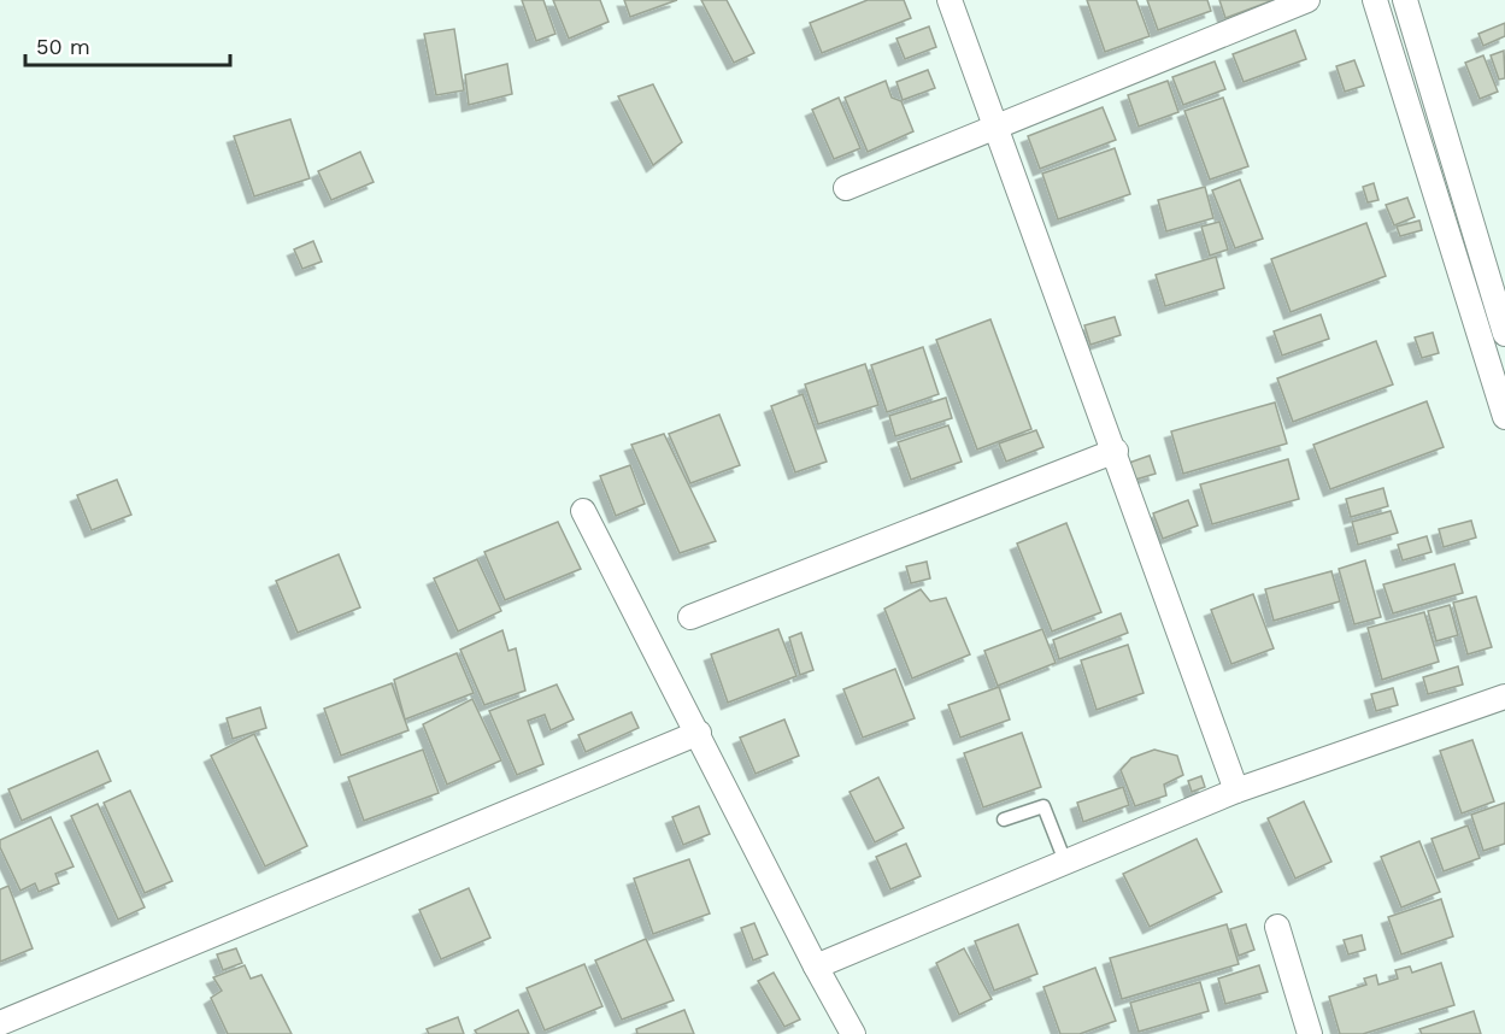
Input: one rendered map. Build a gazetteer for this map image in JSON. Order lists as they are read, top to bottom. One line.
{"scale_bar":"50 m"}
